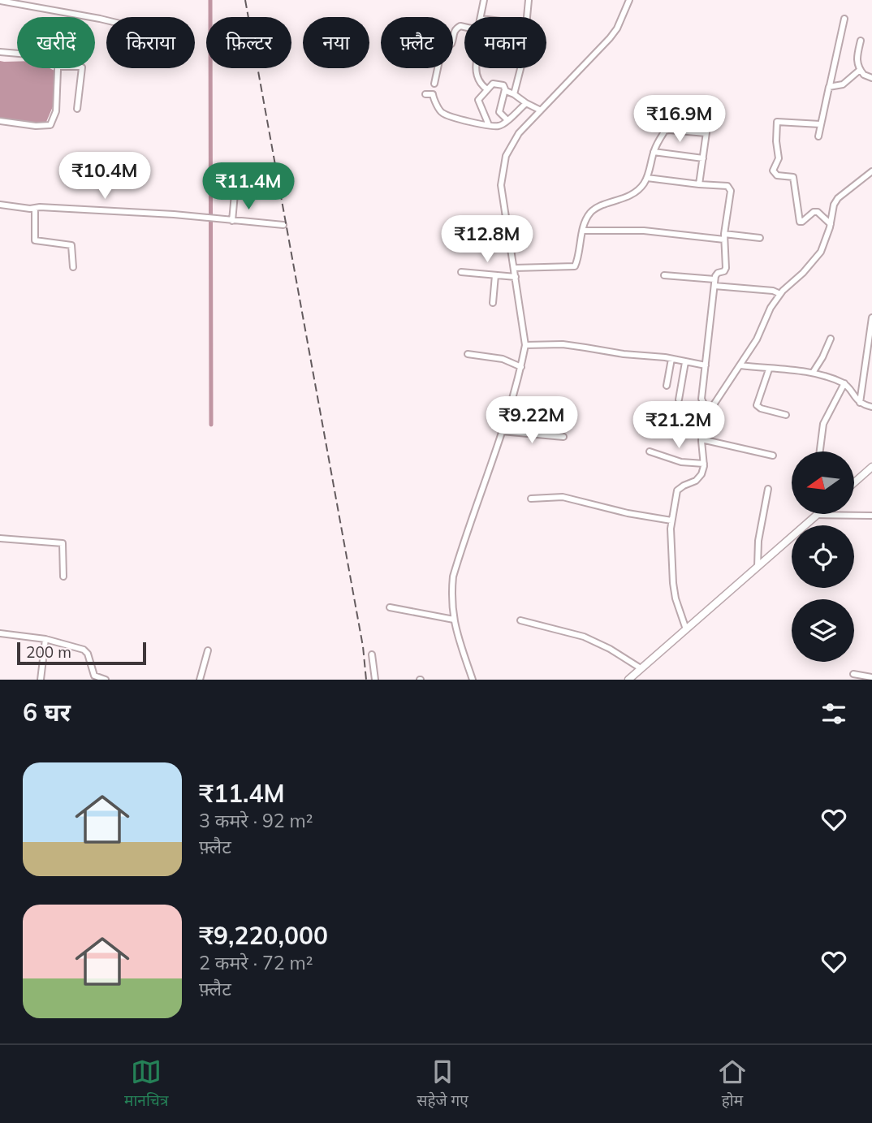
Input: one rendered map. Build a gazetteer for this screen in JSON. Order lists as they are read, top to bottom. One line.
{"scale_bar":"200 m","north":"left","page":{"chip":["खरीदें","किराया","फ़िल्टर","नया","फ़्लैट","मकान"],"price":["₹16.9M","₹10.4M","₹11.4M","₹12.8M","₹9.22M","₹21.2M"],"scale":"200 m","heading":"6 घर","list":[{"name":"₹11.4M","note":"3 कमरे · 92 m² · फ़्लैट"},{"name":"₹9,220,000","note":"2 कमरे · 72 m² · फ़्लैट"}],"tabs":["मानचित्र","सहेजे गए","होम"]}}
